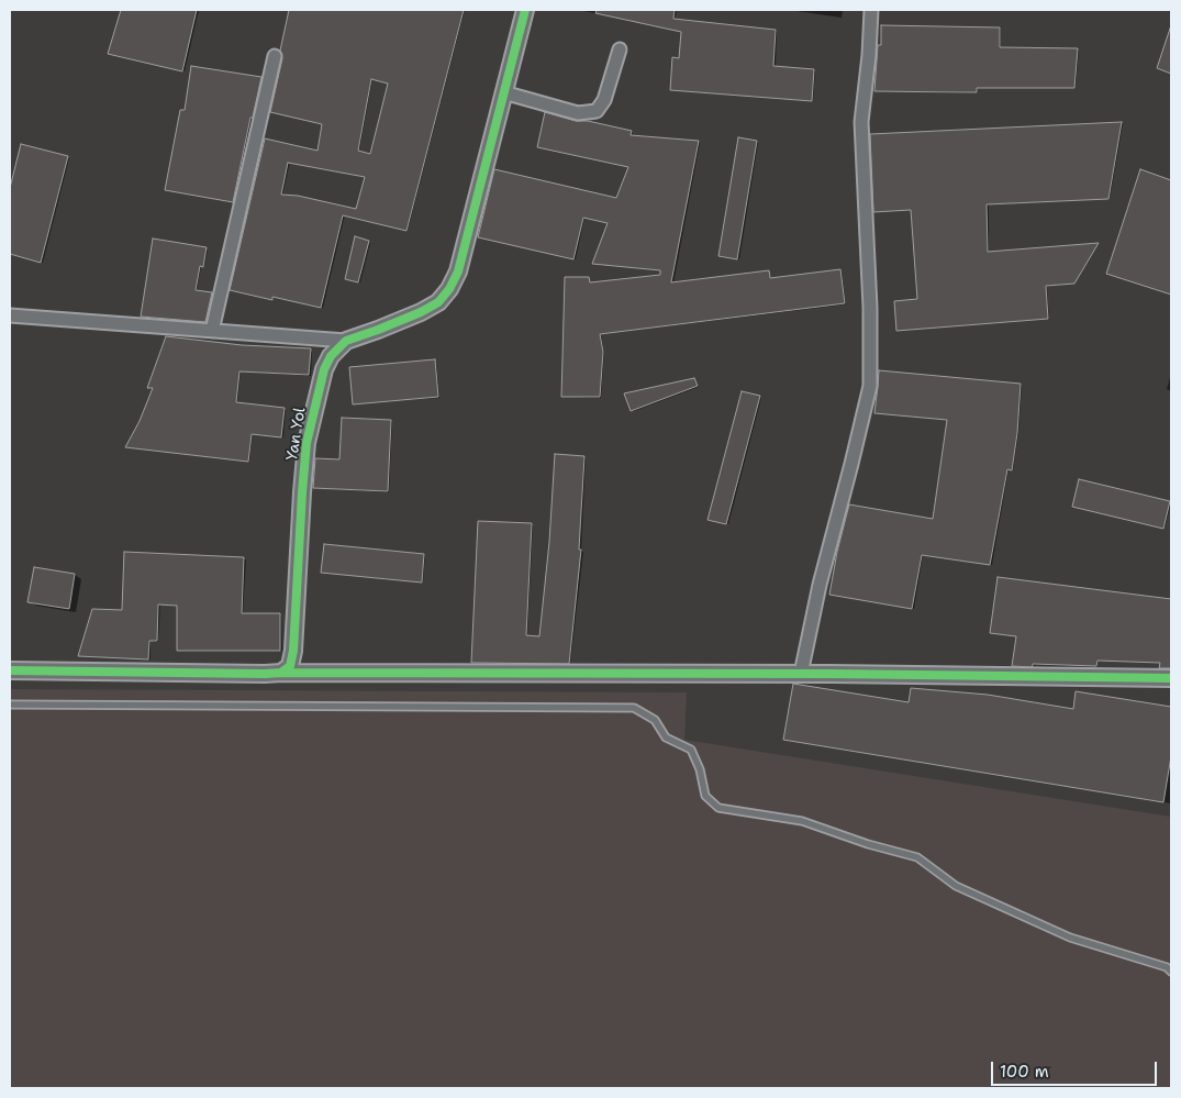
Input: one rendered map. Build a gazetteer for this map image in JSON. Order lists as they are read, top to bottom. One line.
{"streets":{"street":["Yan Yol"]},"scale_bar":"100 m"}
